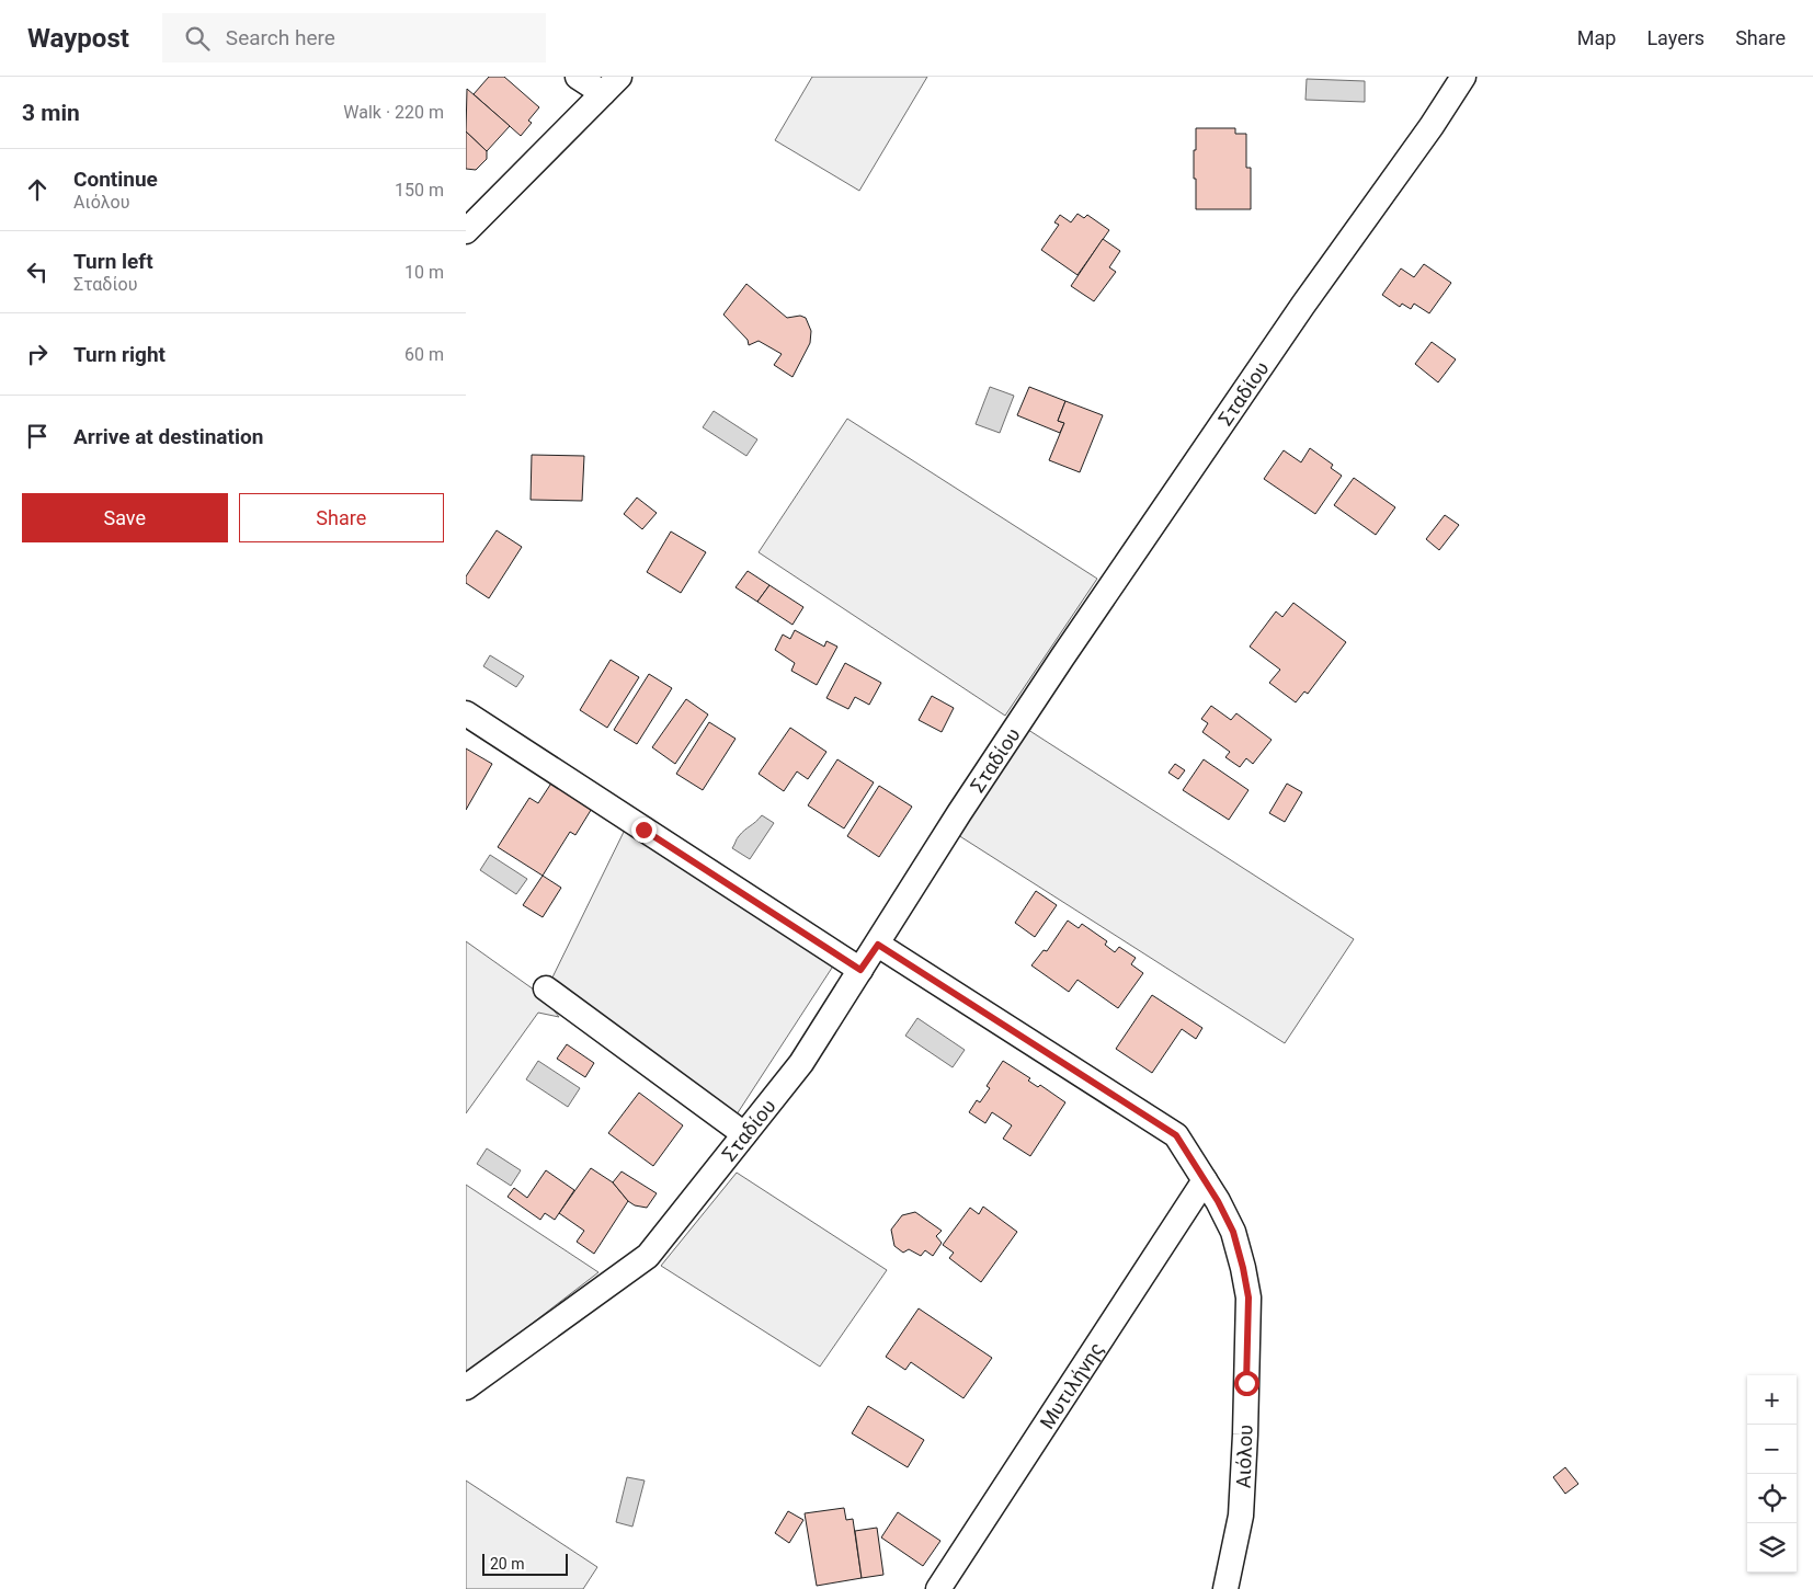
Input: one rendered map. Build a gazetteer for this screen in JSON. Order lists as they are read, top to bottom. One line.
{"streets":{"street":["Σταδίου","Μυτιλήνης","Αιόλου"]},"crossings":[["Σταδίου","Αιόλου"],["Μυτιλήνης","Αιόλου"]],"scale_bar":"20 m","page":{"header":"Waypost","search":"Search here","nav":["Map","Layers","Share"],"heading":["3 min","Walk · 220 m"],"list":[["Continue","Αιόλου","150 m"],["Turn left","Σταδίου","10 m"],["Turn right","60 m"],"Arrive at destination"],"buttons":["Save","Share"],"map_buttons":["+","−"],"scale":"20 m"}}
